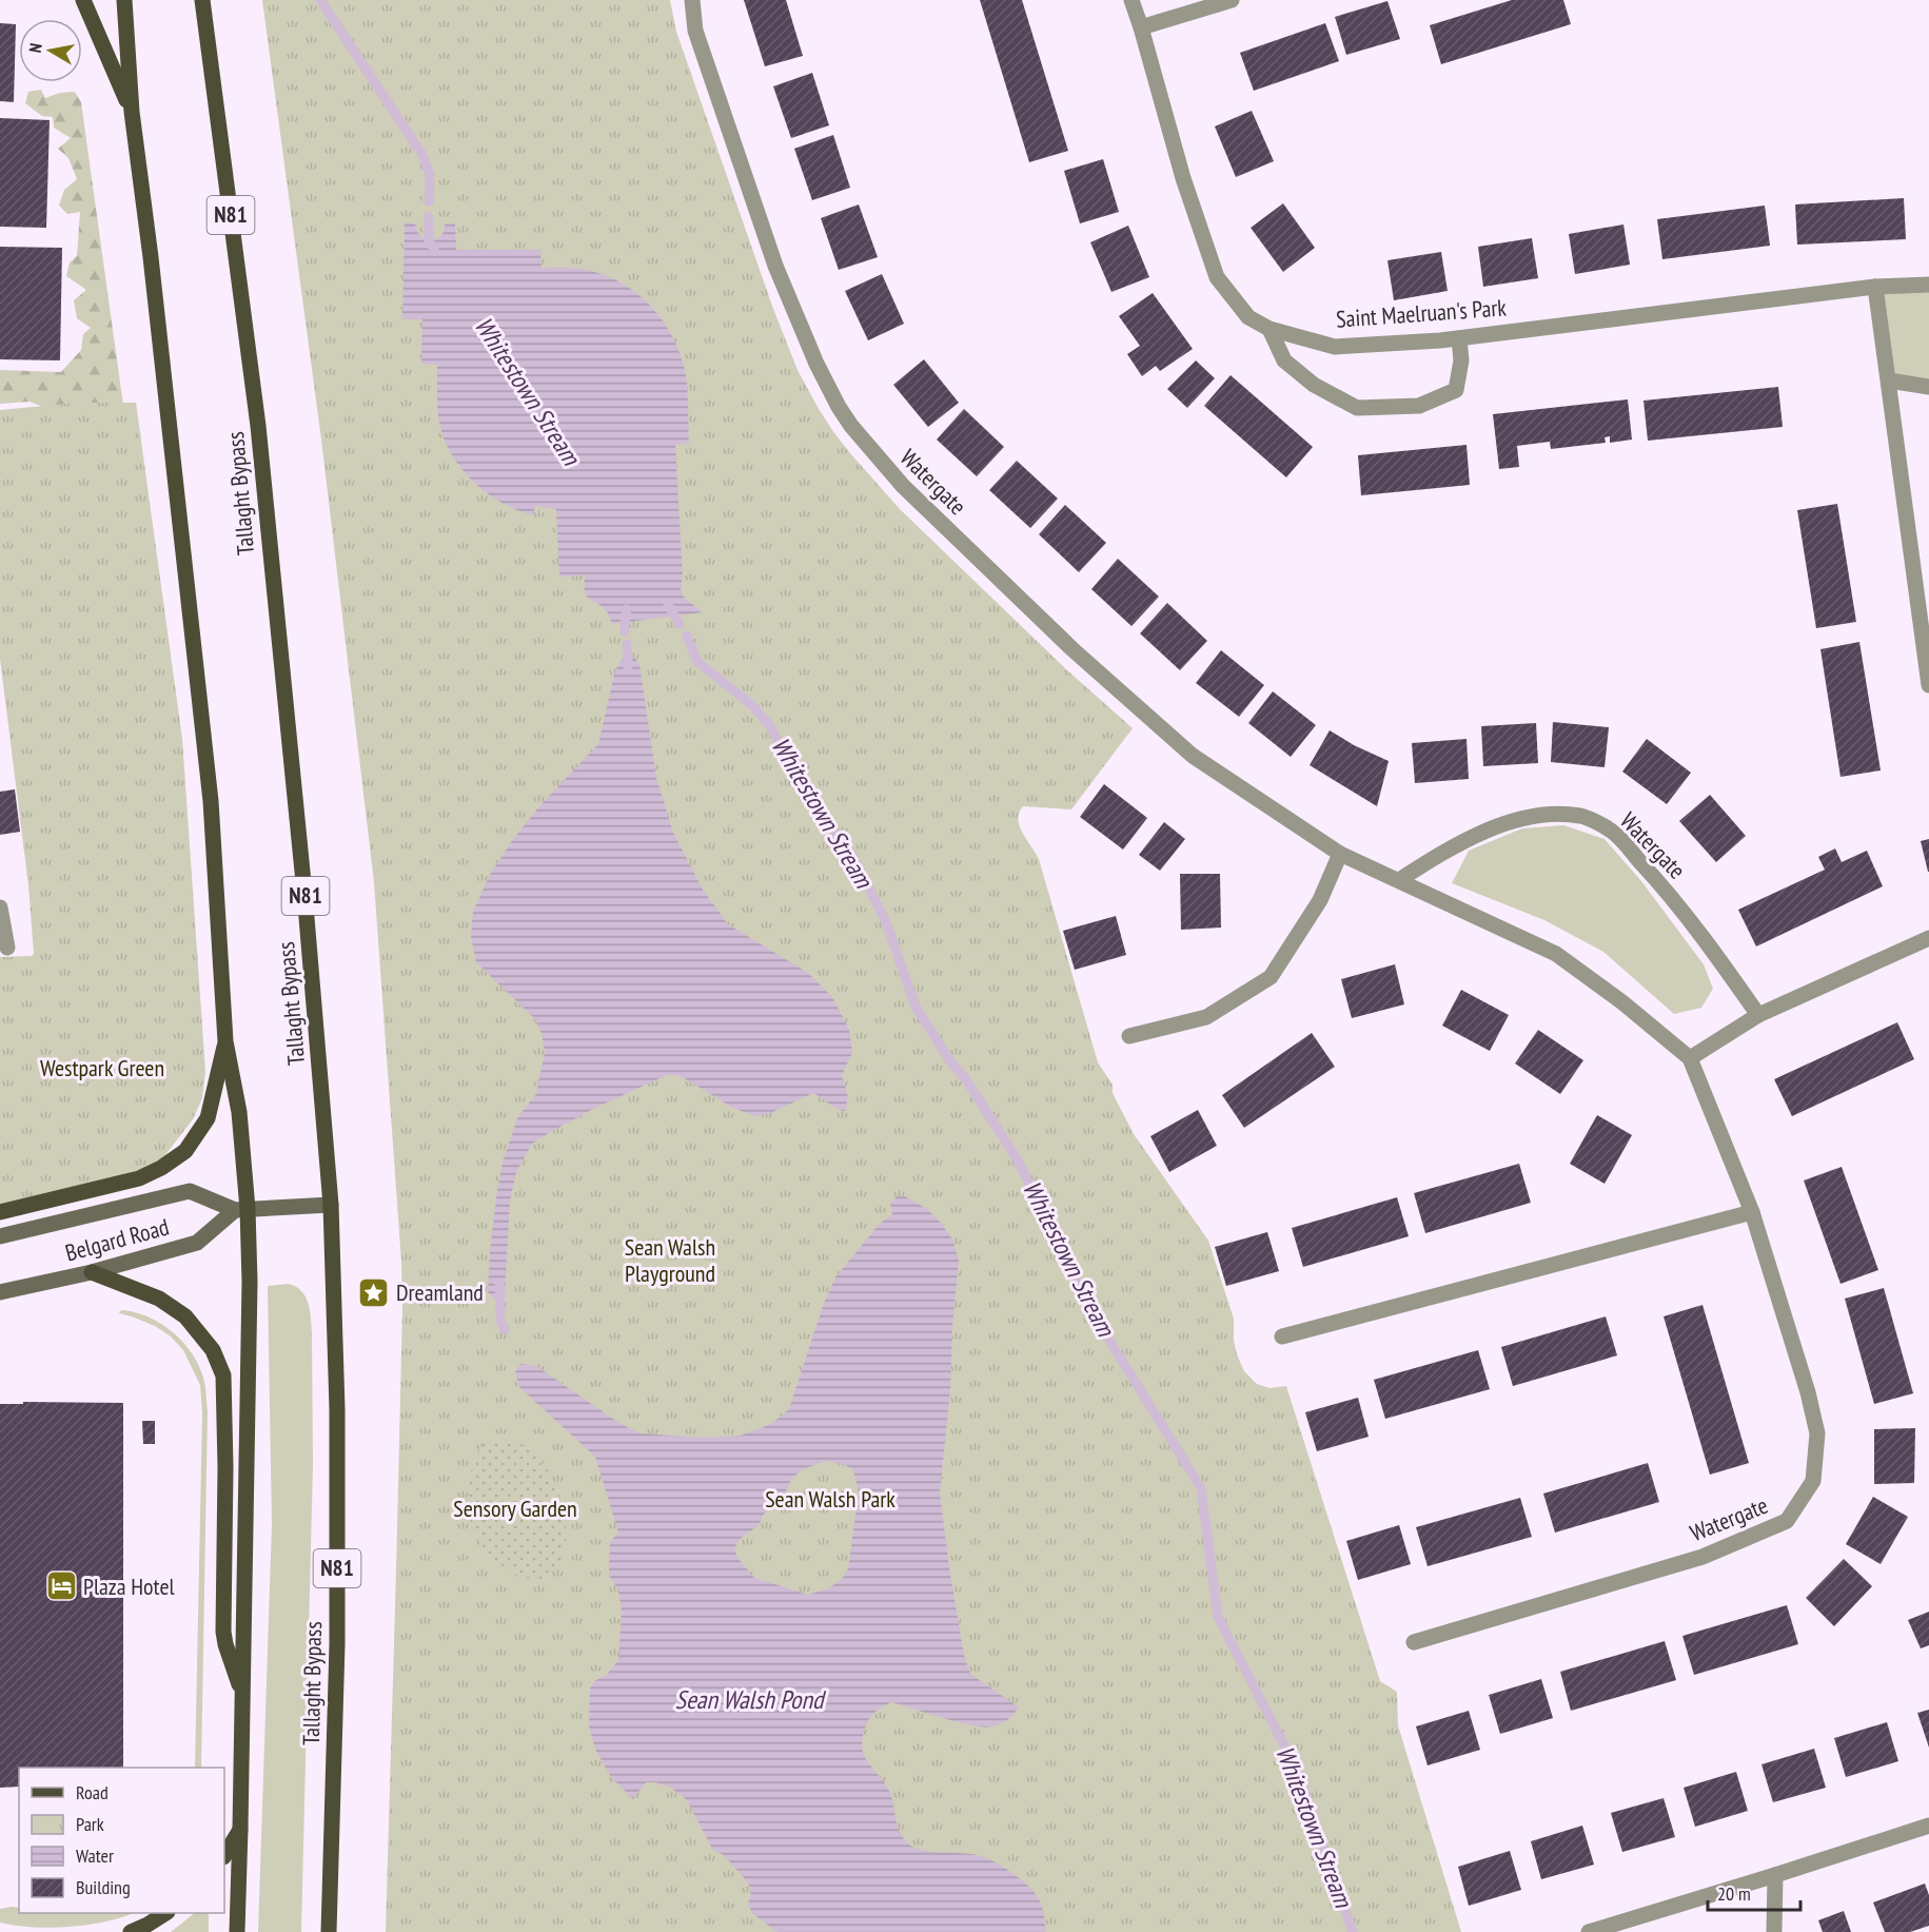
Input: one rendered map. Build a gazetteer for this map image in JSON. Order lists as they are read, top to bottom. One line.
{"streets":{"main road":["N81","Tallaght Bypass","Belgard Road"],"street":["Saint Maelruan's Park","Watergate"]},"crossings":[["Tallaght Bypass","Belgard Road"]],"water":["Whitestown Stream","Sean Walsh Pond"],"parks":["Westpark Green","Sean Walsh Playground","Sean Walsh Park","Sensory Garden"],"places":{"place":["Dreamland"],"hotel":["Plaza Hotel"]},"legend":["Road","Park","Water","Building"],"scale_bar":"20 m","north":"left"}
